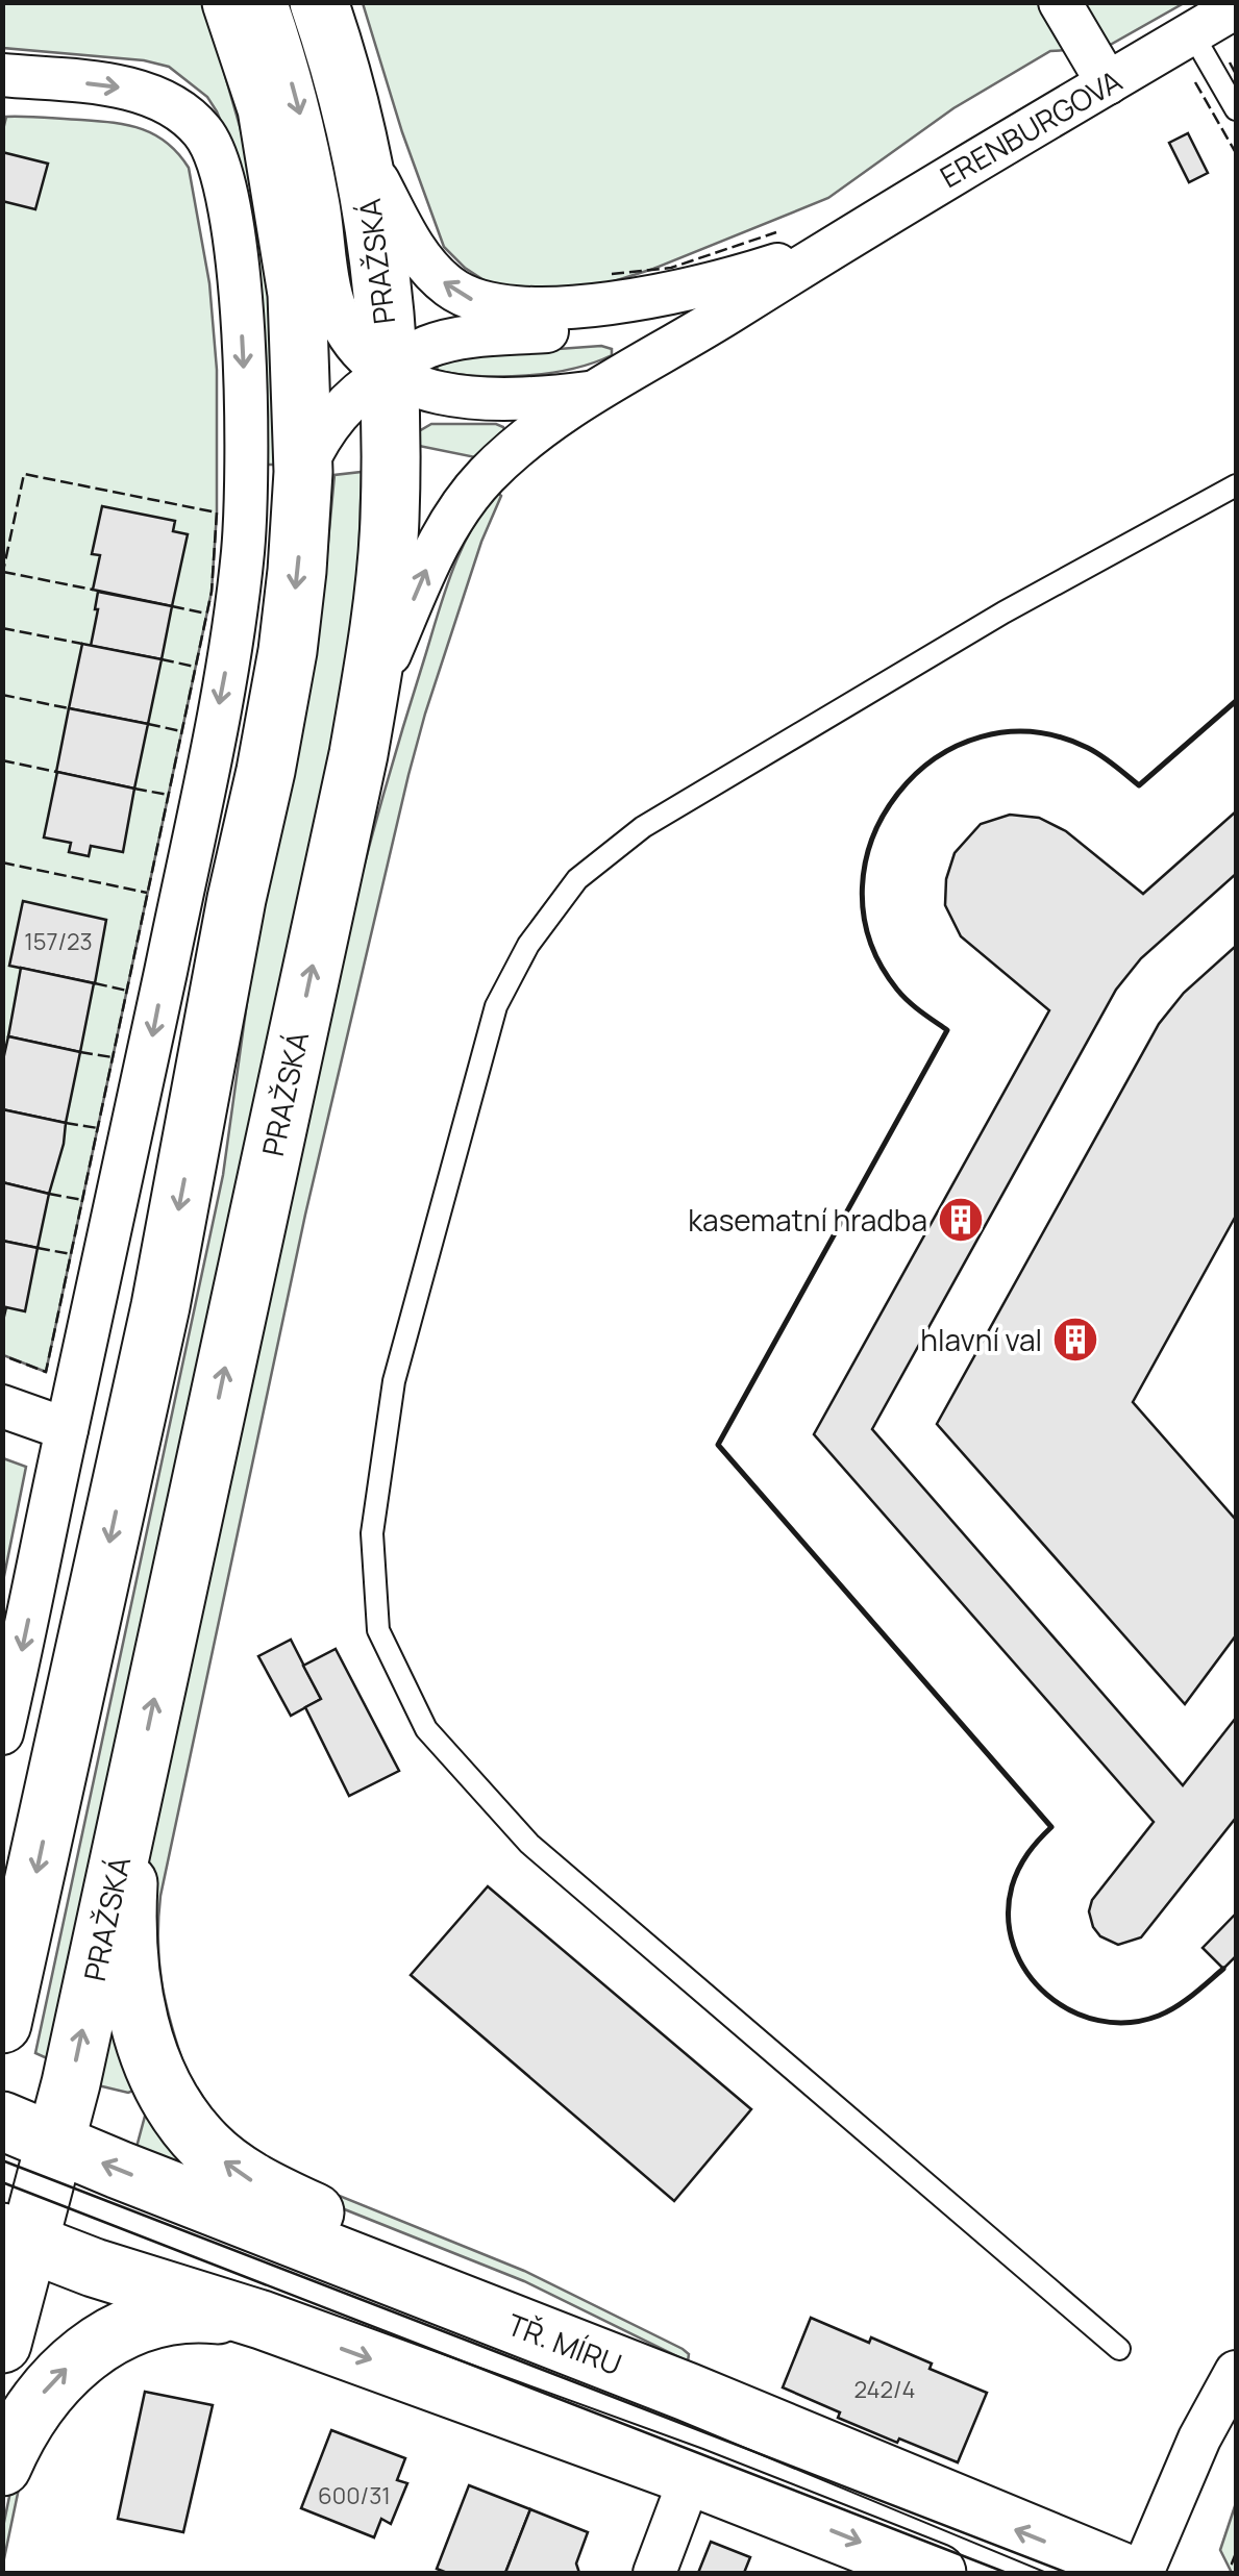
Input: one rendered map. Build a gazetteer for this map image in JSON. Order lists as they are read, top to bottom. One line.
{"streets":{"main road":["PRAŽSKÁ","TŘ. MÍRU"],"street":["ERENBURGOVA"]},"crossings":[["ERENBURGOVA","PRAŽSKÁ"],["PRAŽSKÁ","TŘ. MÍRU"]],"places":{"building":["kasematní hradba","hlavní val"]},"house_numbers":["157/23","242/4","600/31"]}
